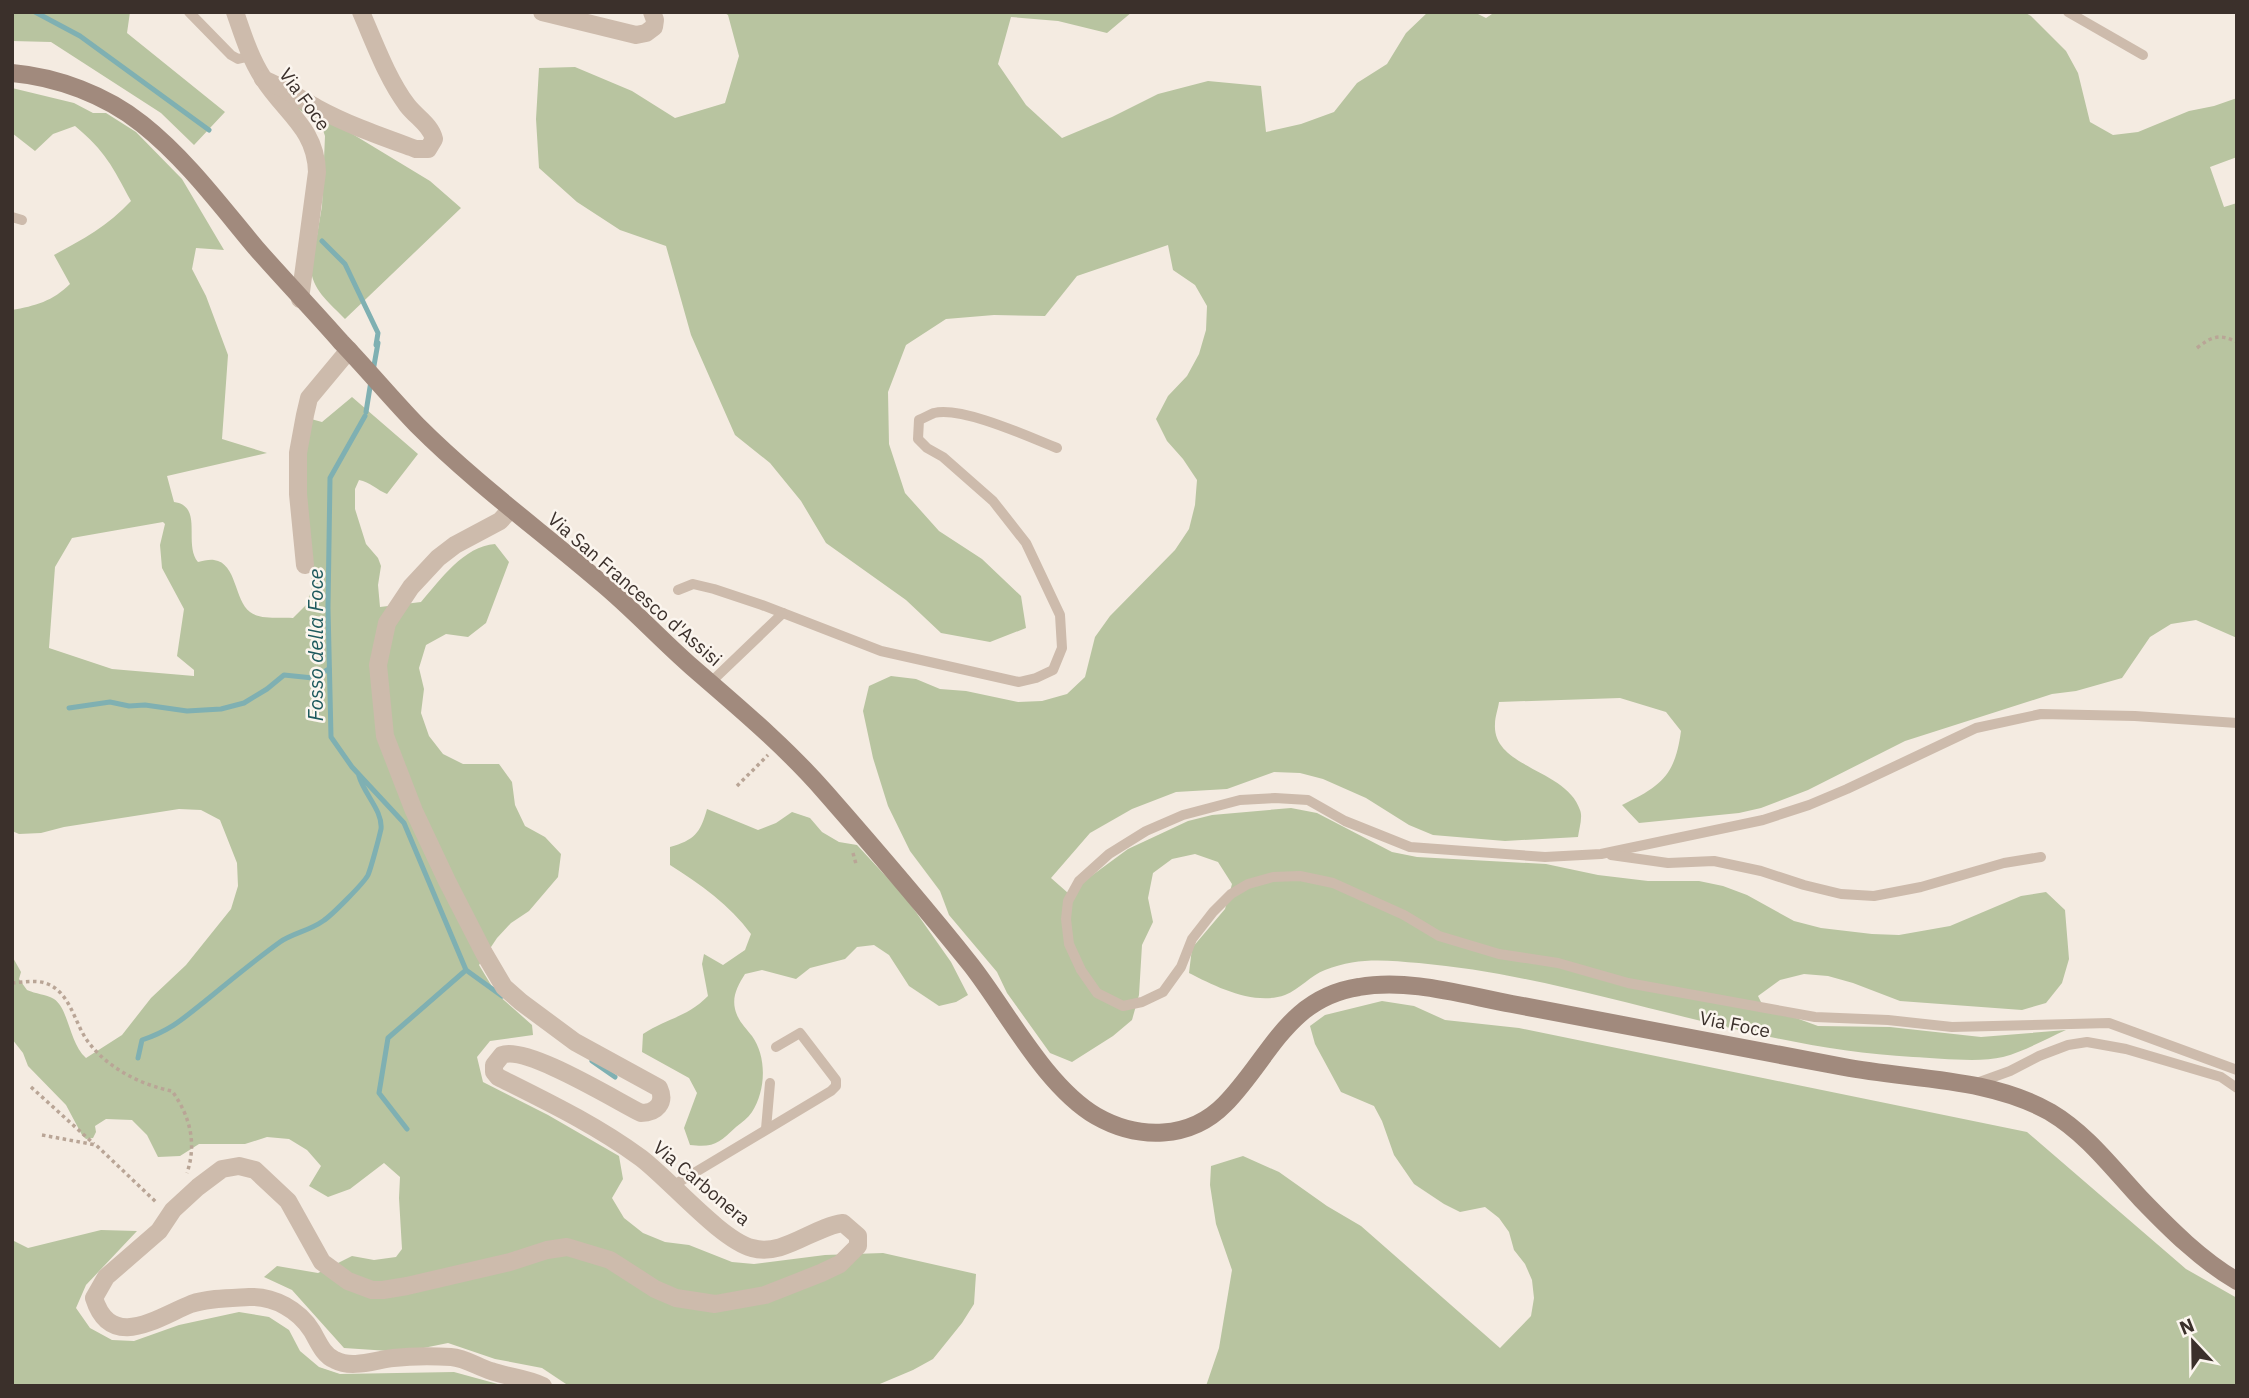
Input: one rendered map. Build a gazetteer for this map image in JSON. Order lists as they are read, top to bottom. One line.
{"streets":{"main road":["Via Foce","Via San Francesco d'Assisi"],"street":["Via Carbonera"]},"crossings":[["Via Foce","Via San Francesco d'Assisi"],["Via San Francesco d'Assisi","Via Carbonera"]],"water":["Fosso della Foce"],"north":"top"}
